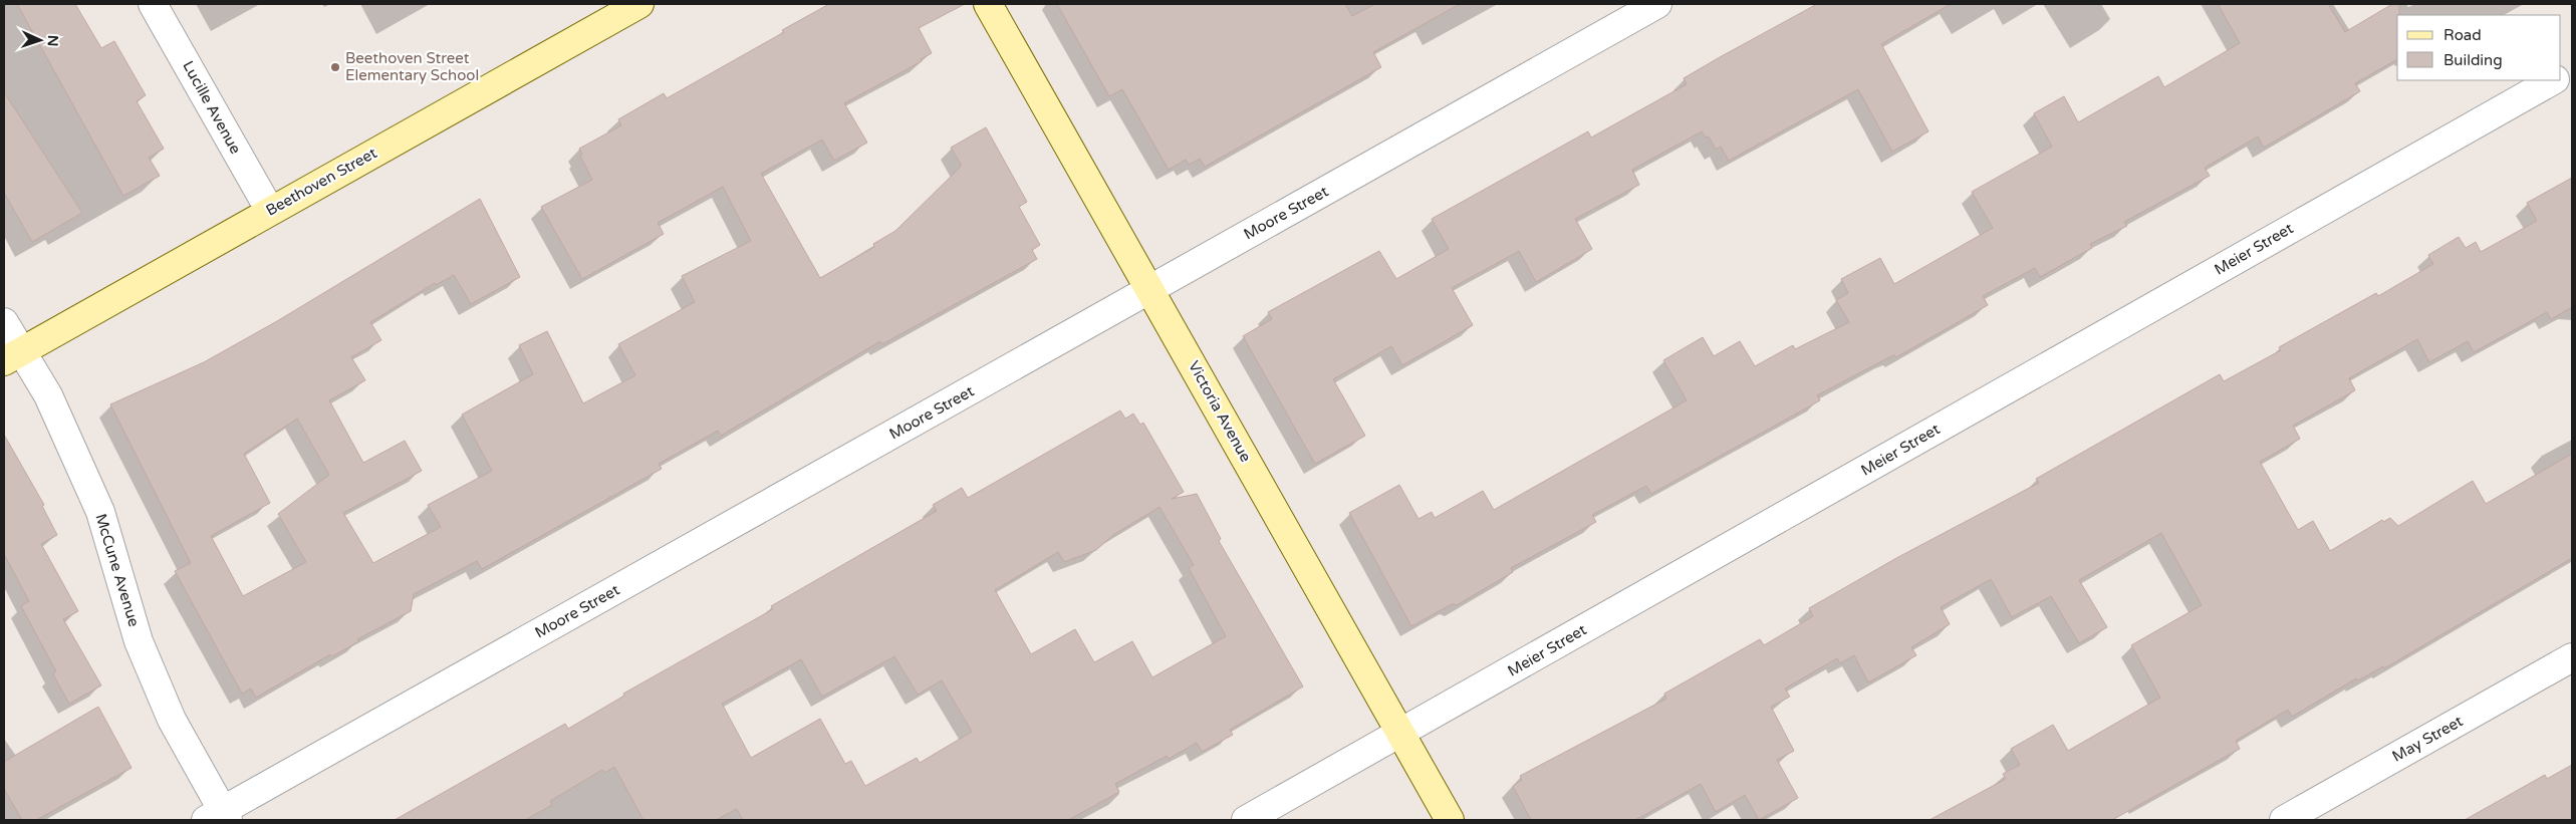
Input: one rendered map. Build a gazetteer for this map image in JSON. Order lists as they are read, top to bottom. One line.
{"streets":{"street":["Lucille Avenue","Beethoven Street","Moore Street","Meier Street","Victoria Avenue","McCune Avenue","May Street"]},"crossings":[["Lucille Avenue","Beethoven Street"],["Beethoven Street","McCune Avenue"],["Moore Street","Victoria Avenue"],["Moore Street","McCune Avenue"],["Meier Street","Victoria Avenue"]],"places":["Beethoven Street Elementary School"],"legend":["Road","Building"],"north":"right"}
